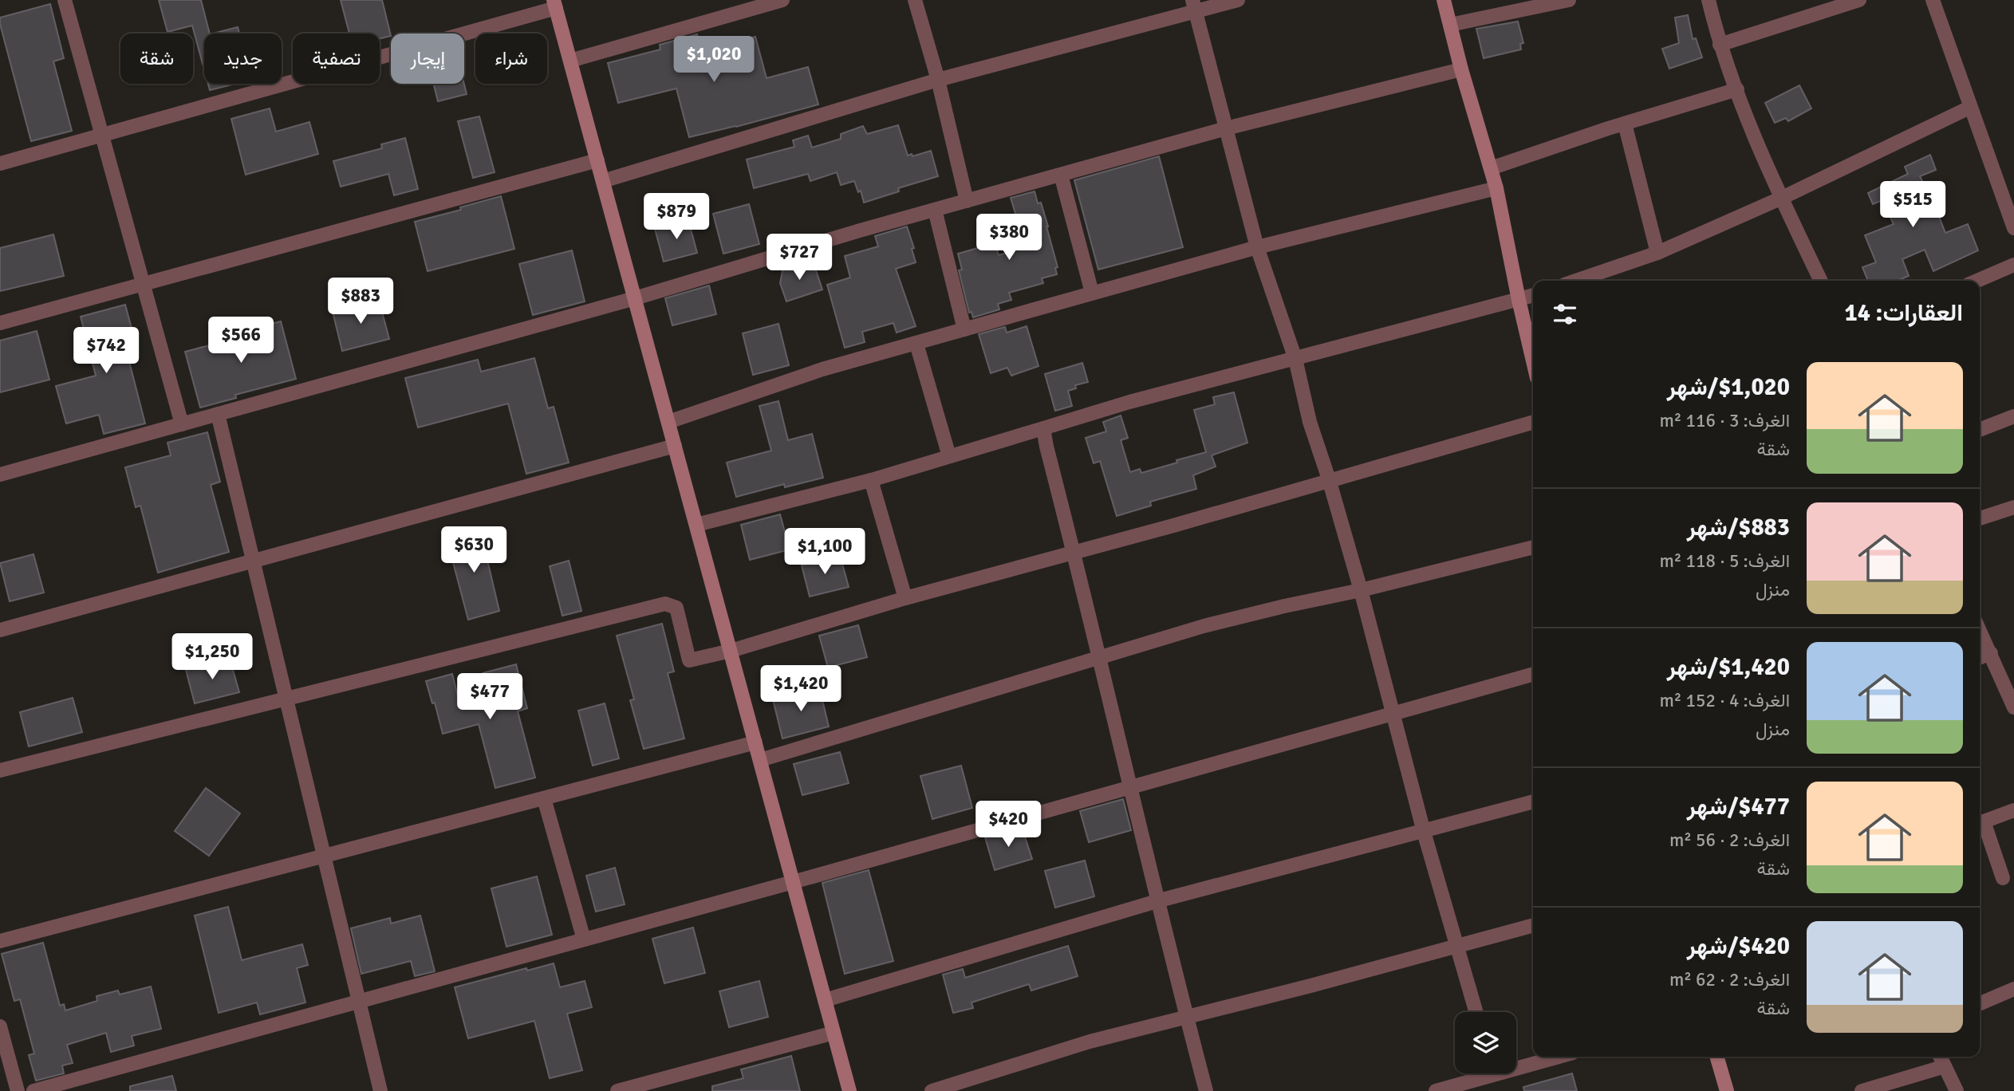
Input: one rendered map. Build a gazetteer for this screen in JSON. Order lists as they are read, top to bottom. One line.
{"page":{"chip":["شراء","إيجار","تصفية","جديد","شقة"],"price":["$1,020","$515","$879","$380","$727","$883","$566","$742","$630","$1,100","$1,250","$1,420","$477","$420"],"heading":"العقارات: 14","list":[{"name":"$1,020/شهر","note":"الغرف: 3 · 116 m² · شقة"},{"name":"$883/شهر","note":"الغرف: 5 · 118 m² · منزل"},{"name":"$1,420/شهر","note":"الغرف: 4 · 152 m² · منزل"},{"name":"$477/شهر","note":"الغرف: 2 · 56 m² · شقة"},{"name":"$420/شهر","note":"الغرف: 2 · 62 m² · شقة"}]}}
